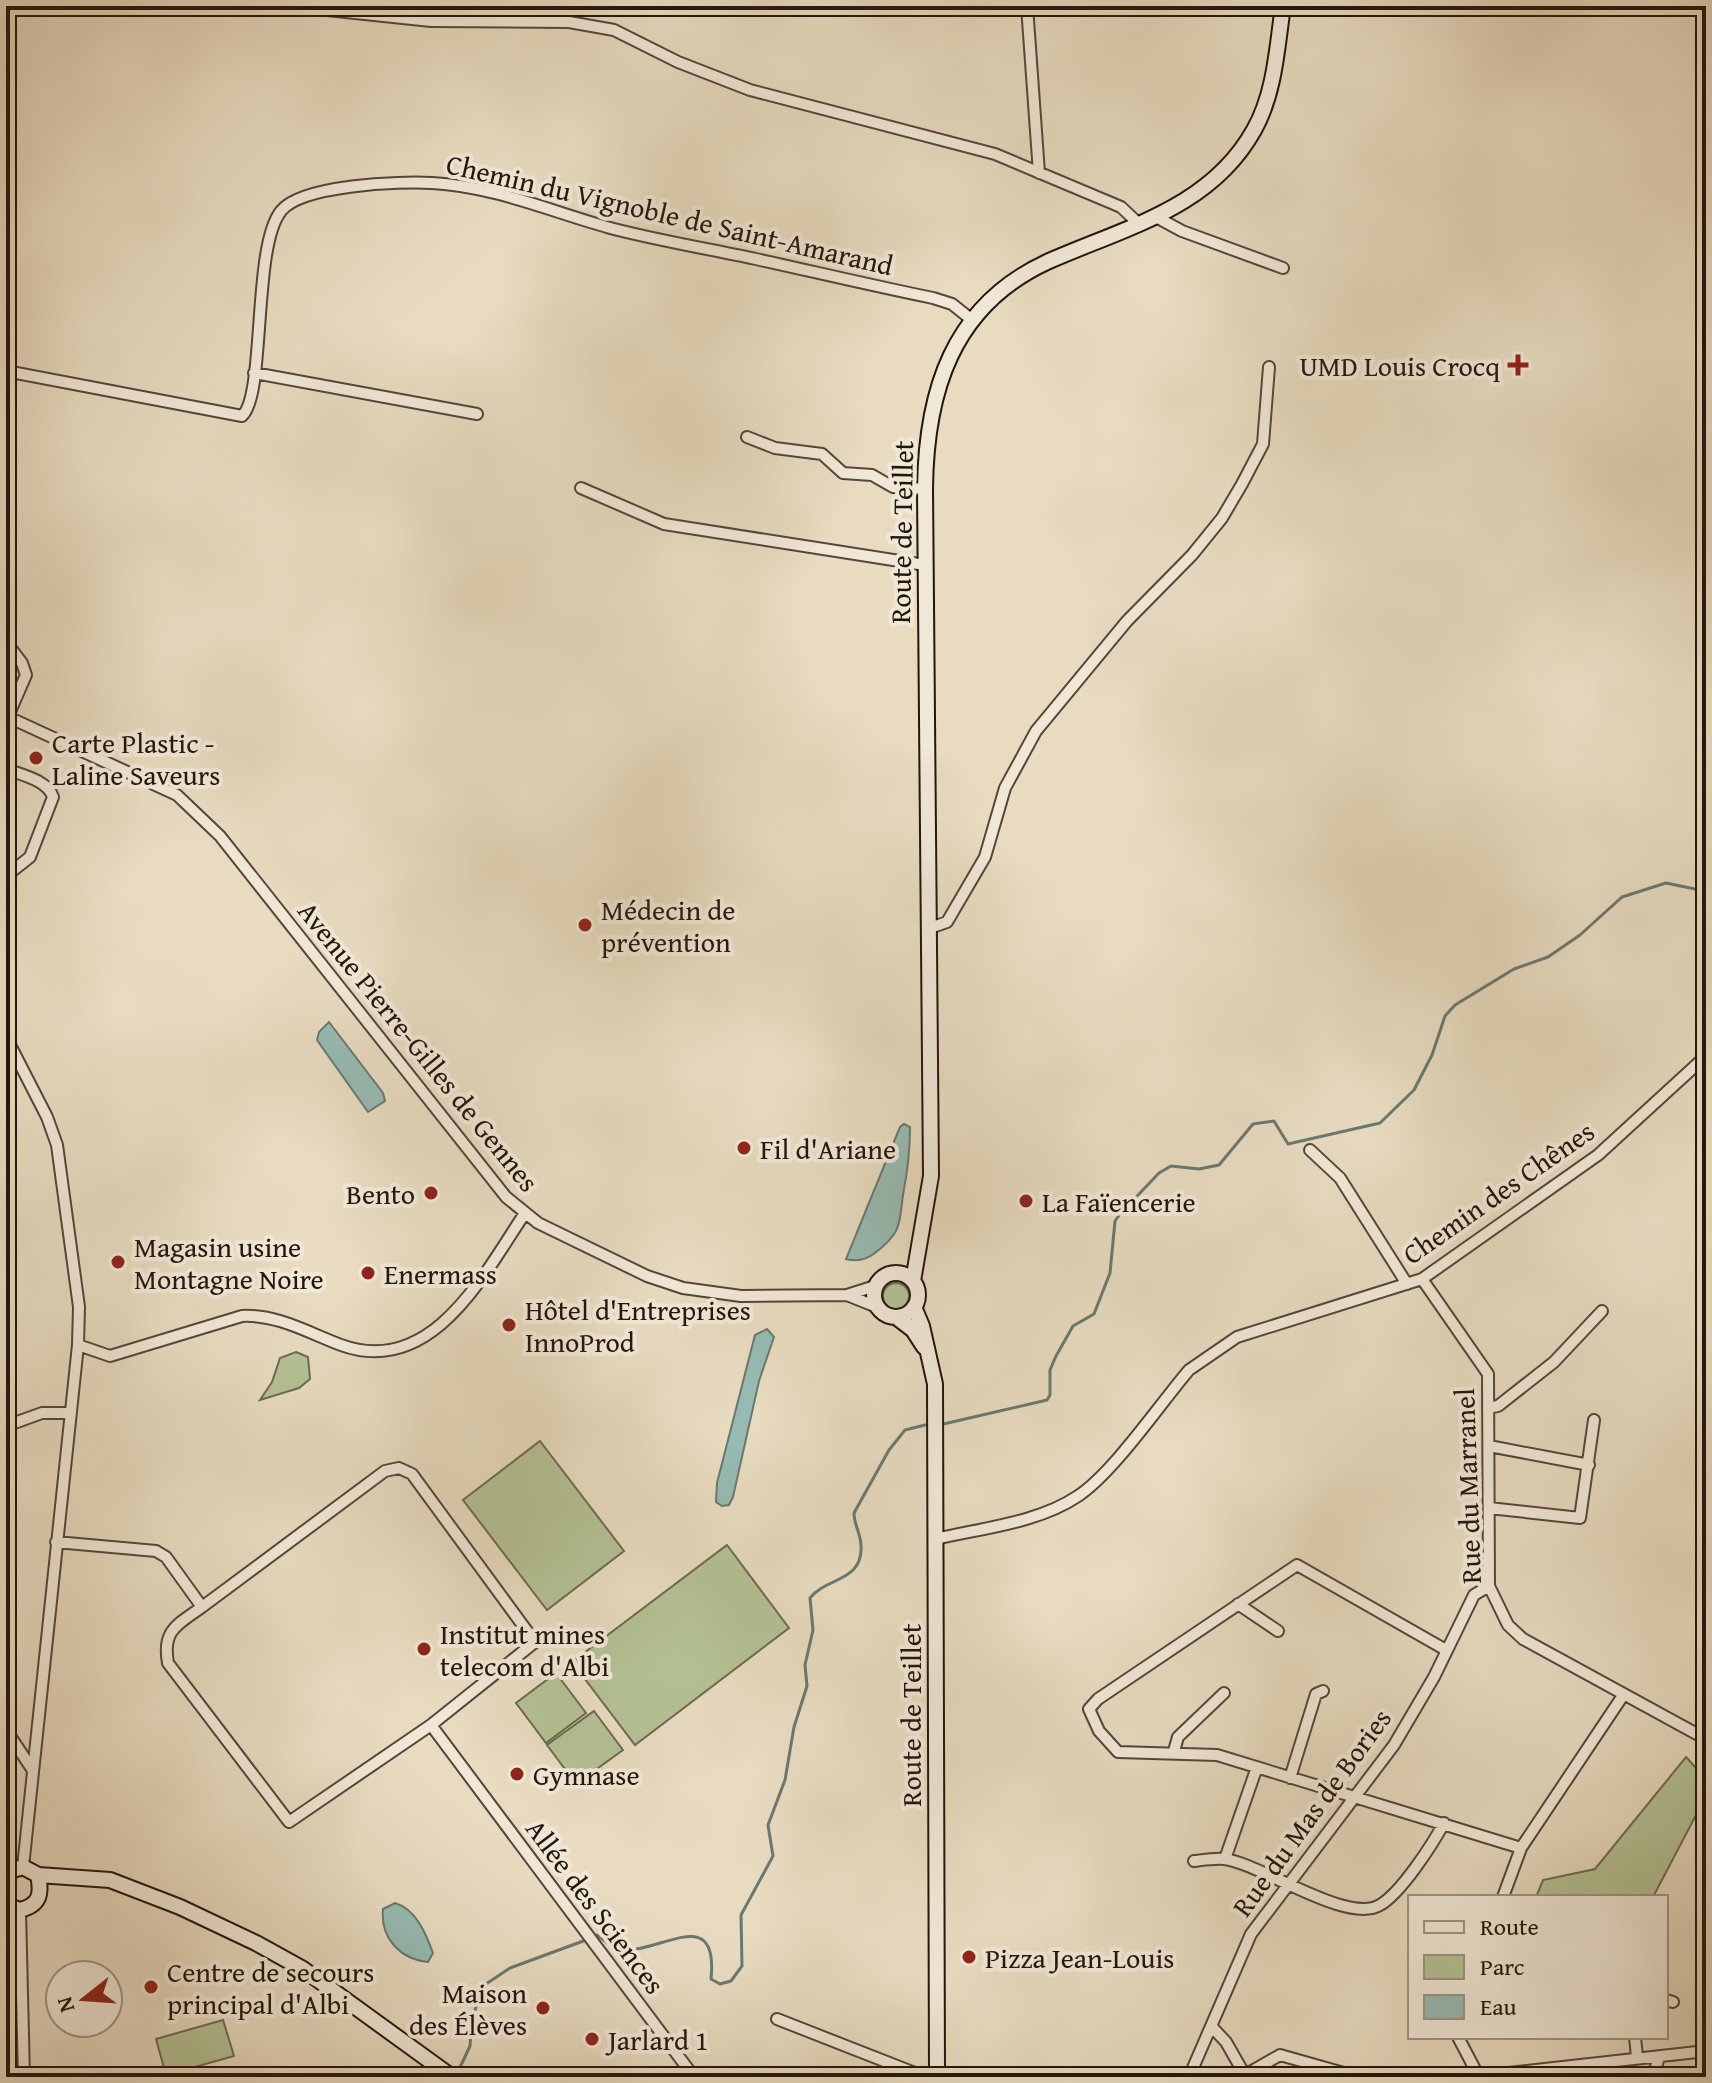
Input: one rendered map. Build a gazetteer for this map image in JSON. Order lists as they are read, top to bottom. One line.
{"streets":{"main road":["Route de Teillet"],"street":["Chemin du Vignoble de Saint-Amarand","Avenue Pierre-Gilles de Gennes","Chemin des Chênes","Rue du Marranel","Rue du Mas de Bories","Allée des Sciences"]},"crossings":[["Chemin du Vignoble de Saint-Amarand","Route de Teillet"],["Route de Teillet","Avenue Pierre-Gilles de Gennes"],["Route de Teillet","Chemin des Chênes"],["Chemin des Chênes","Rue du Marranel"],["Rue du Marranel","Rue du Mas de Bories"]],"places":{"health":["UMD Louis Crocq"],"other":["Carte Plastic - Laline Saveurs","Médecin de prévention","Fil d'Ariane","Bento","La Faïencerie","Magasin usine Montagne Noire","Enermass","Hôtel d'Entreprises InnoProd","Institut mines telecom d'Albi","Gymnase","Pizza Jean-Louis","Centre de secours principal d'Albi","Maison des Élèves","Jarlard 1"]},"legend":["Route","Parc","Eau"],"north":"left"}
